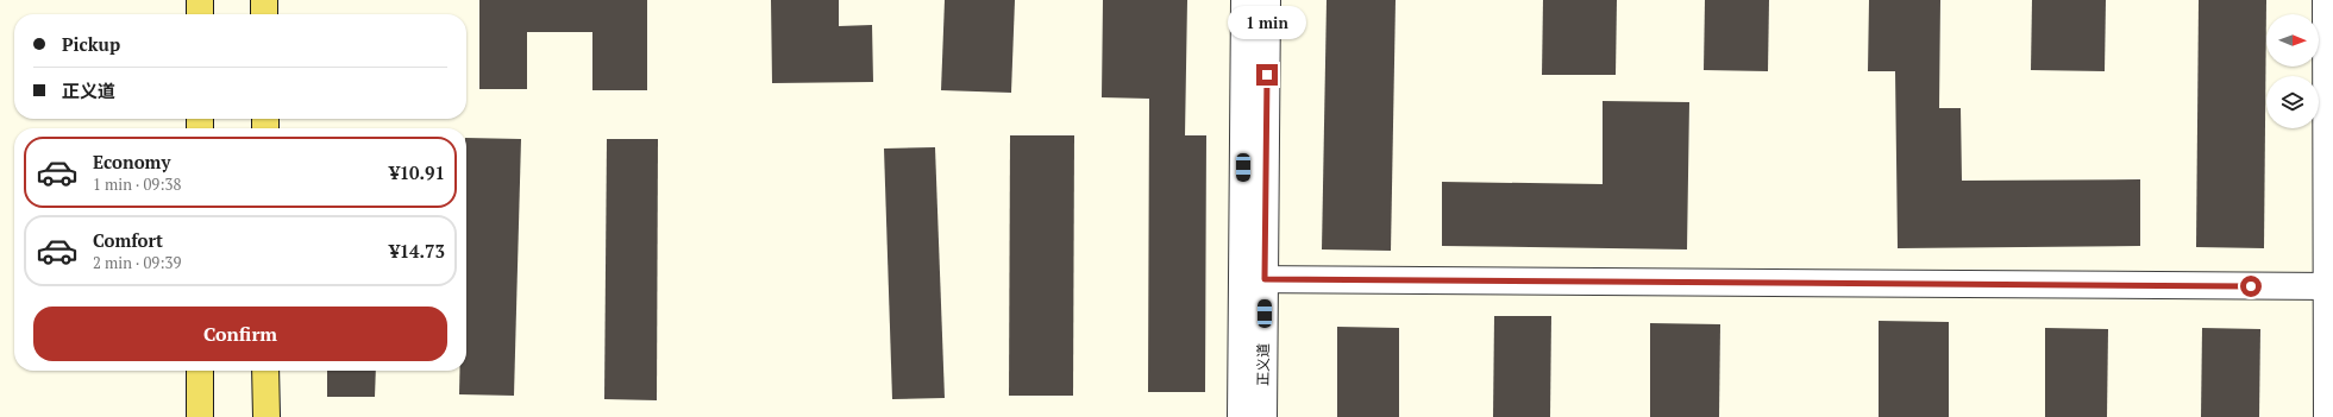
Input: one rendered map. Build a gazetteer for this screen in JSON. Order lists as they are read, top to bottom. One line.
{"streets":{"street":["正义道"]},"north":"right","page":{"bubble":"1 min","banner":["Pickup","正义道"],"list":[{"name":"Economy","note":"1 min · 09:38","value":"¥10.91"},{"name":"Comfort","note":"2 min · 09:39","value":"¥14.73"}],"buttons":"Confirm"}}
